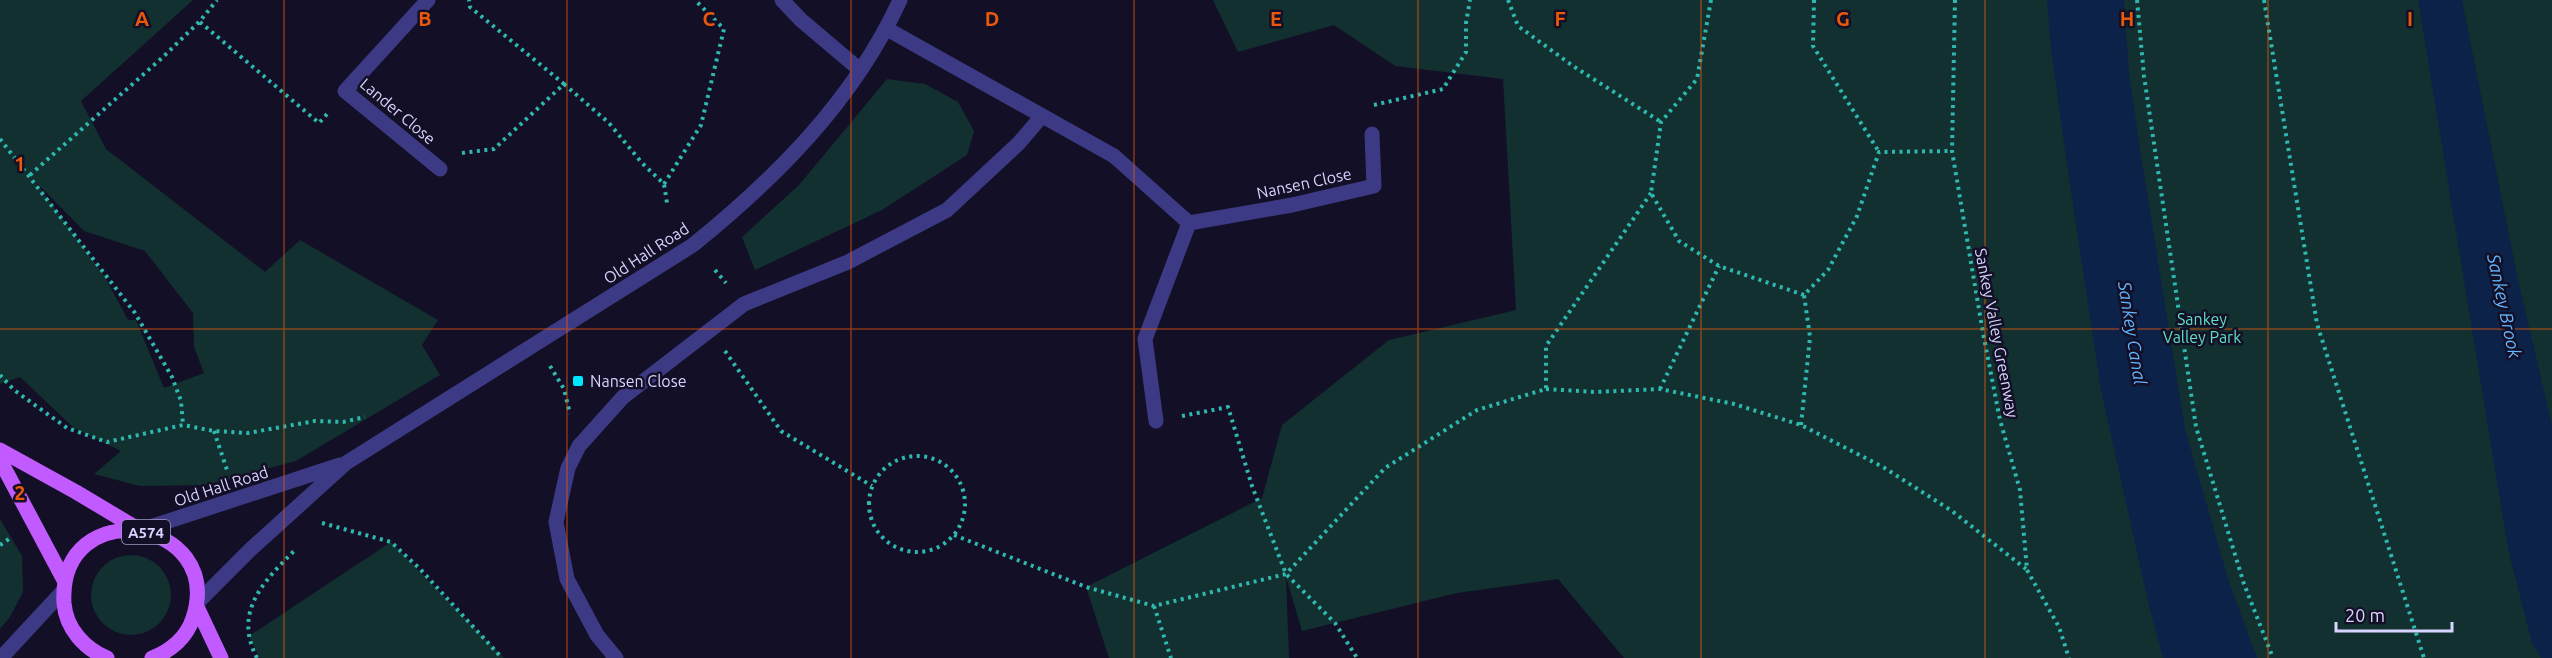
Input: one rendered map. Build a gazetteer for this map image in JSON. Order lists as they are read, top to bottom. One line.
{"streets":{"main road":["A574"],"street":["Lander Close","Nansen Close","Old Hall Road"],"path":["Sankey Valley Greenway"]},"crossings":[["Old Hall Road","A574"]],"water":["Sankey Brook","Sankey Canal"],"parks":["Sankey Valley Park"],"places":{"transit":["Nansen Close"]},"scale_bar":"20 m","grid":{"columns":["A","B","C","D","E","F","G","H","I"],"rows":["1","2"]}}
